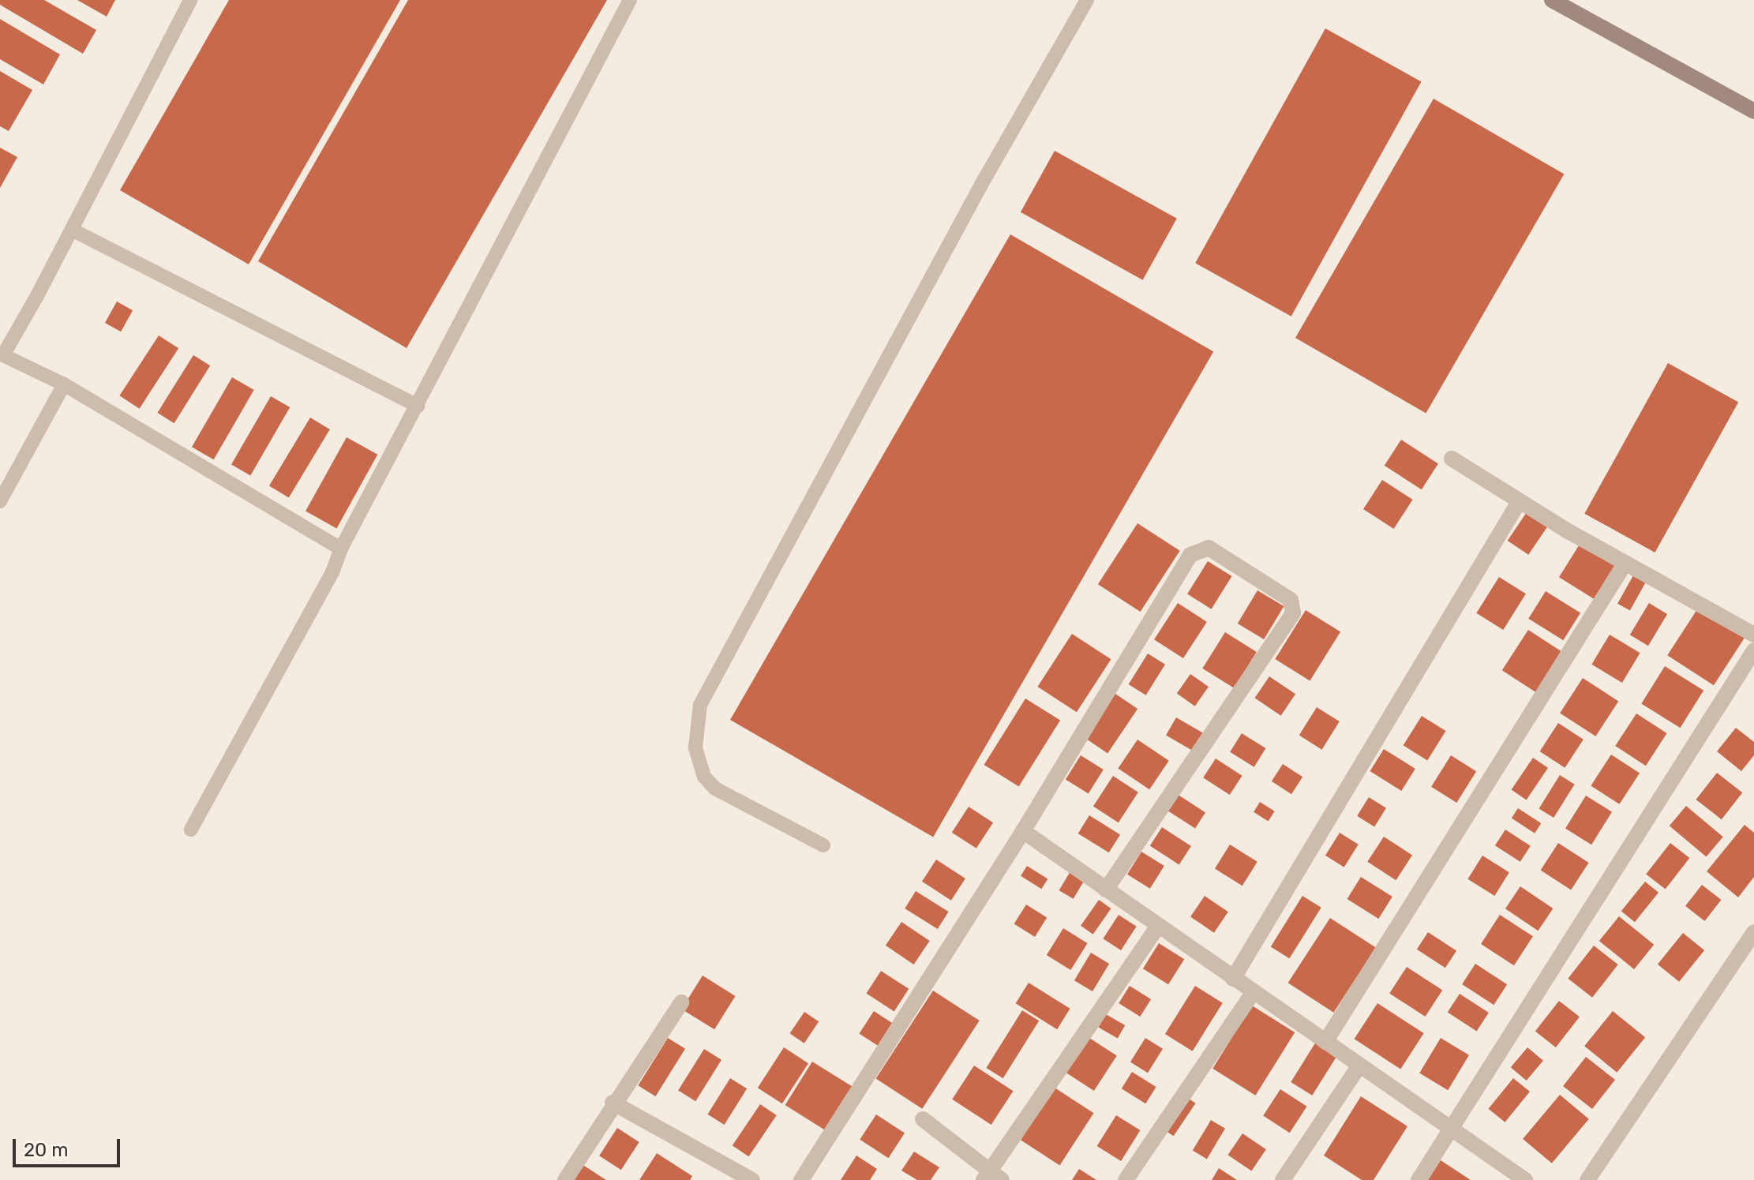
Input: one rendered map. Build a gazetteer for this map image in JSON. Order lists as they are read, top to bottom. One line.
{"scale_bar":"20 m"}
